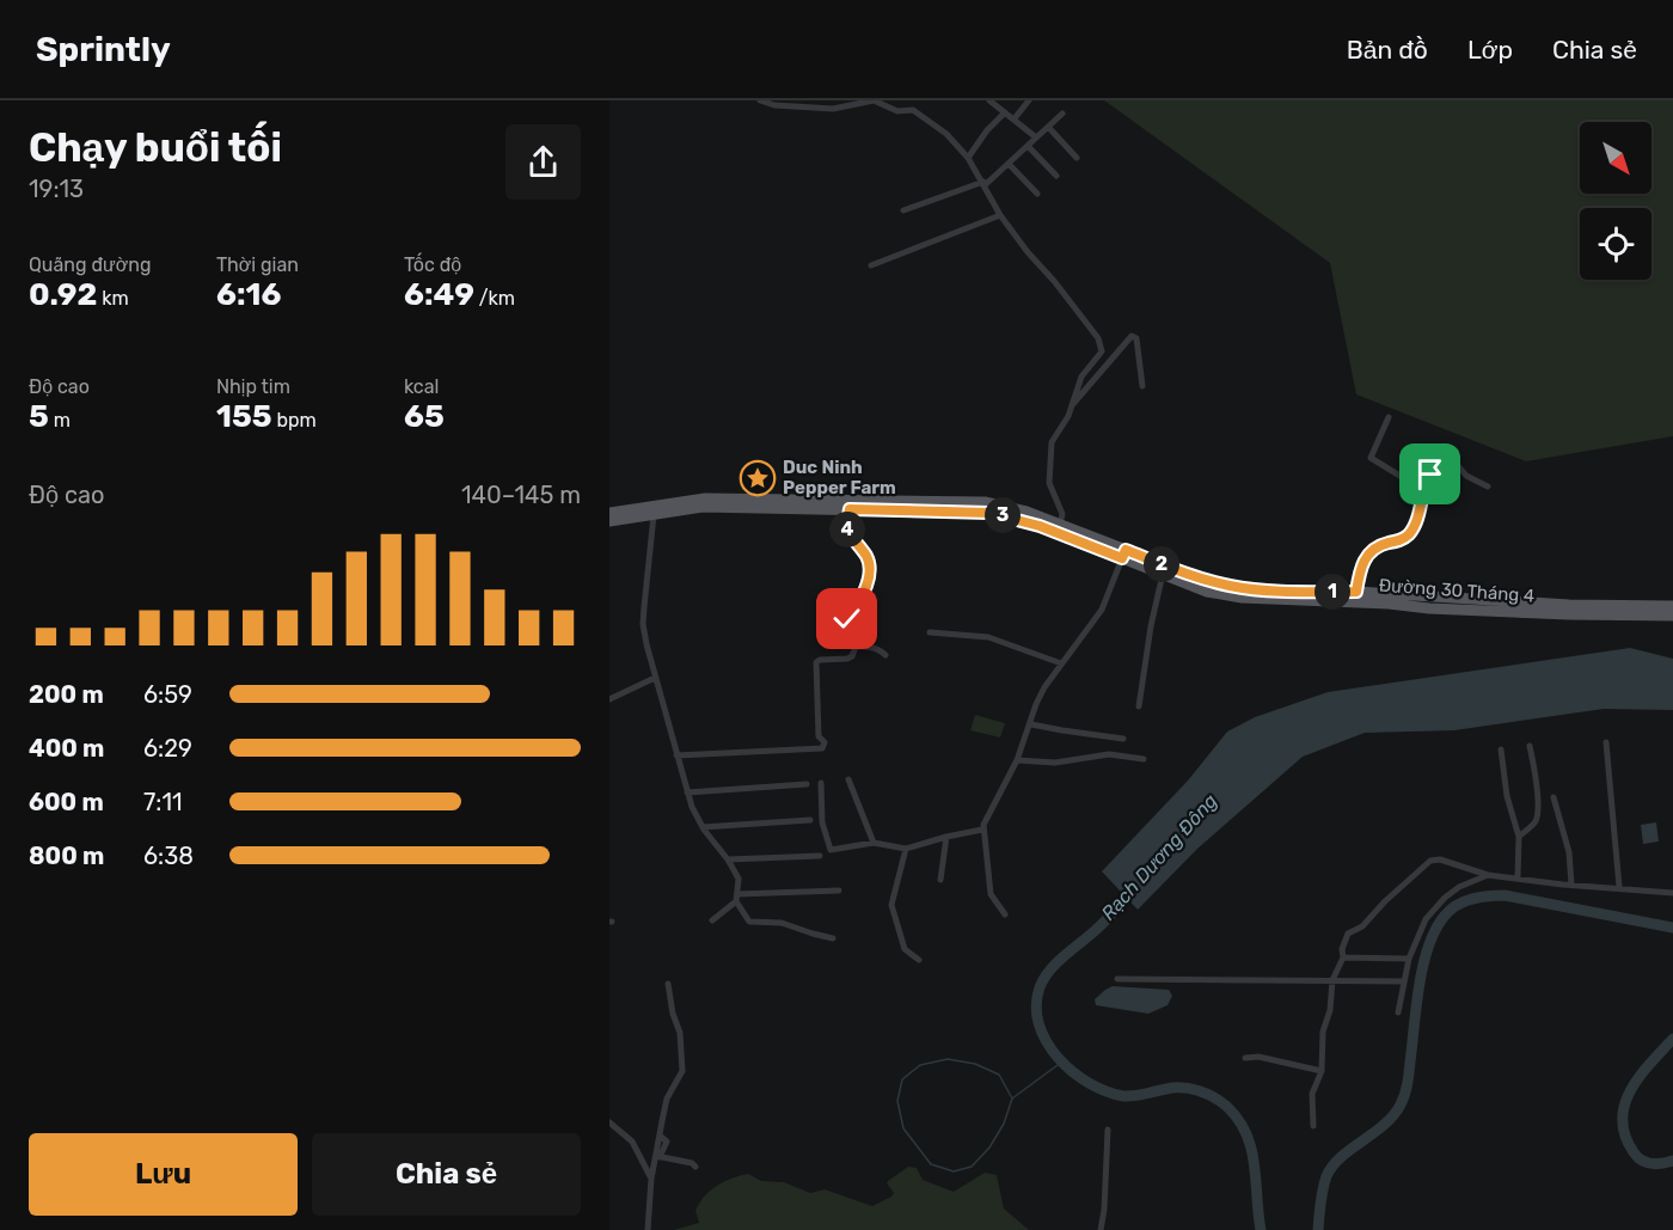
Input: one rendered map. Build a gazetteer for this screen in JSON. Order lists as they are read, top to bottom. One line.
{"streets":{"main road":["Đường 30 Tháng 4"]},"water":["Rạch Dương Đông"],"places":{"place":["Duc Ninh Pepper Farm"]},"north":"bottom right","page":{"header":"Sprintly","nav":["Bản đồ","Lớp","Chia sẻ"],"heading":["Chạy buổi tối","19:13"],"stats":[["Quãng đường","0.92 km"],["Thời gian","6:16"],["Tốc độ","6:49 /km"],["Độ cao","5 m"],["Nhịp tim","155 bpm"],["kcal","65"]],"chart":["Độ cao","140–145 m"],"pins":["3","4","2","1"],"list":[{"name":"200 m","note":"6:59"},{"name":"400 m","note":"6:29"},{"name":"600 m","note":"7:11"},{"name":"800 m","note":"6:38"}],"buttons":["Lưu","Chia sẻ"]}}
